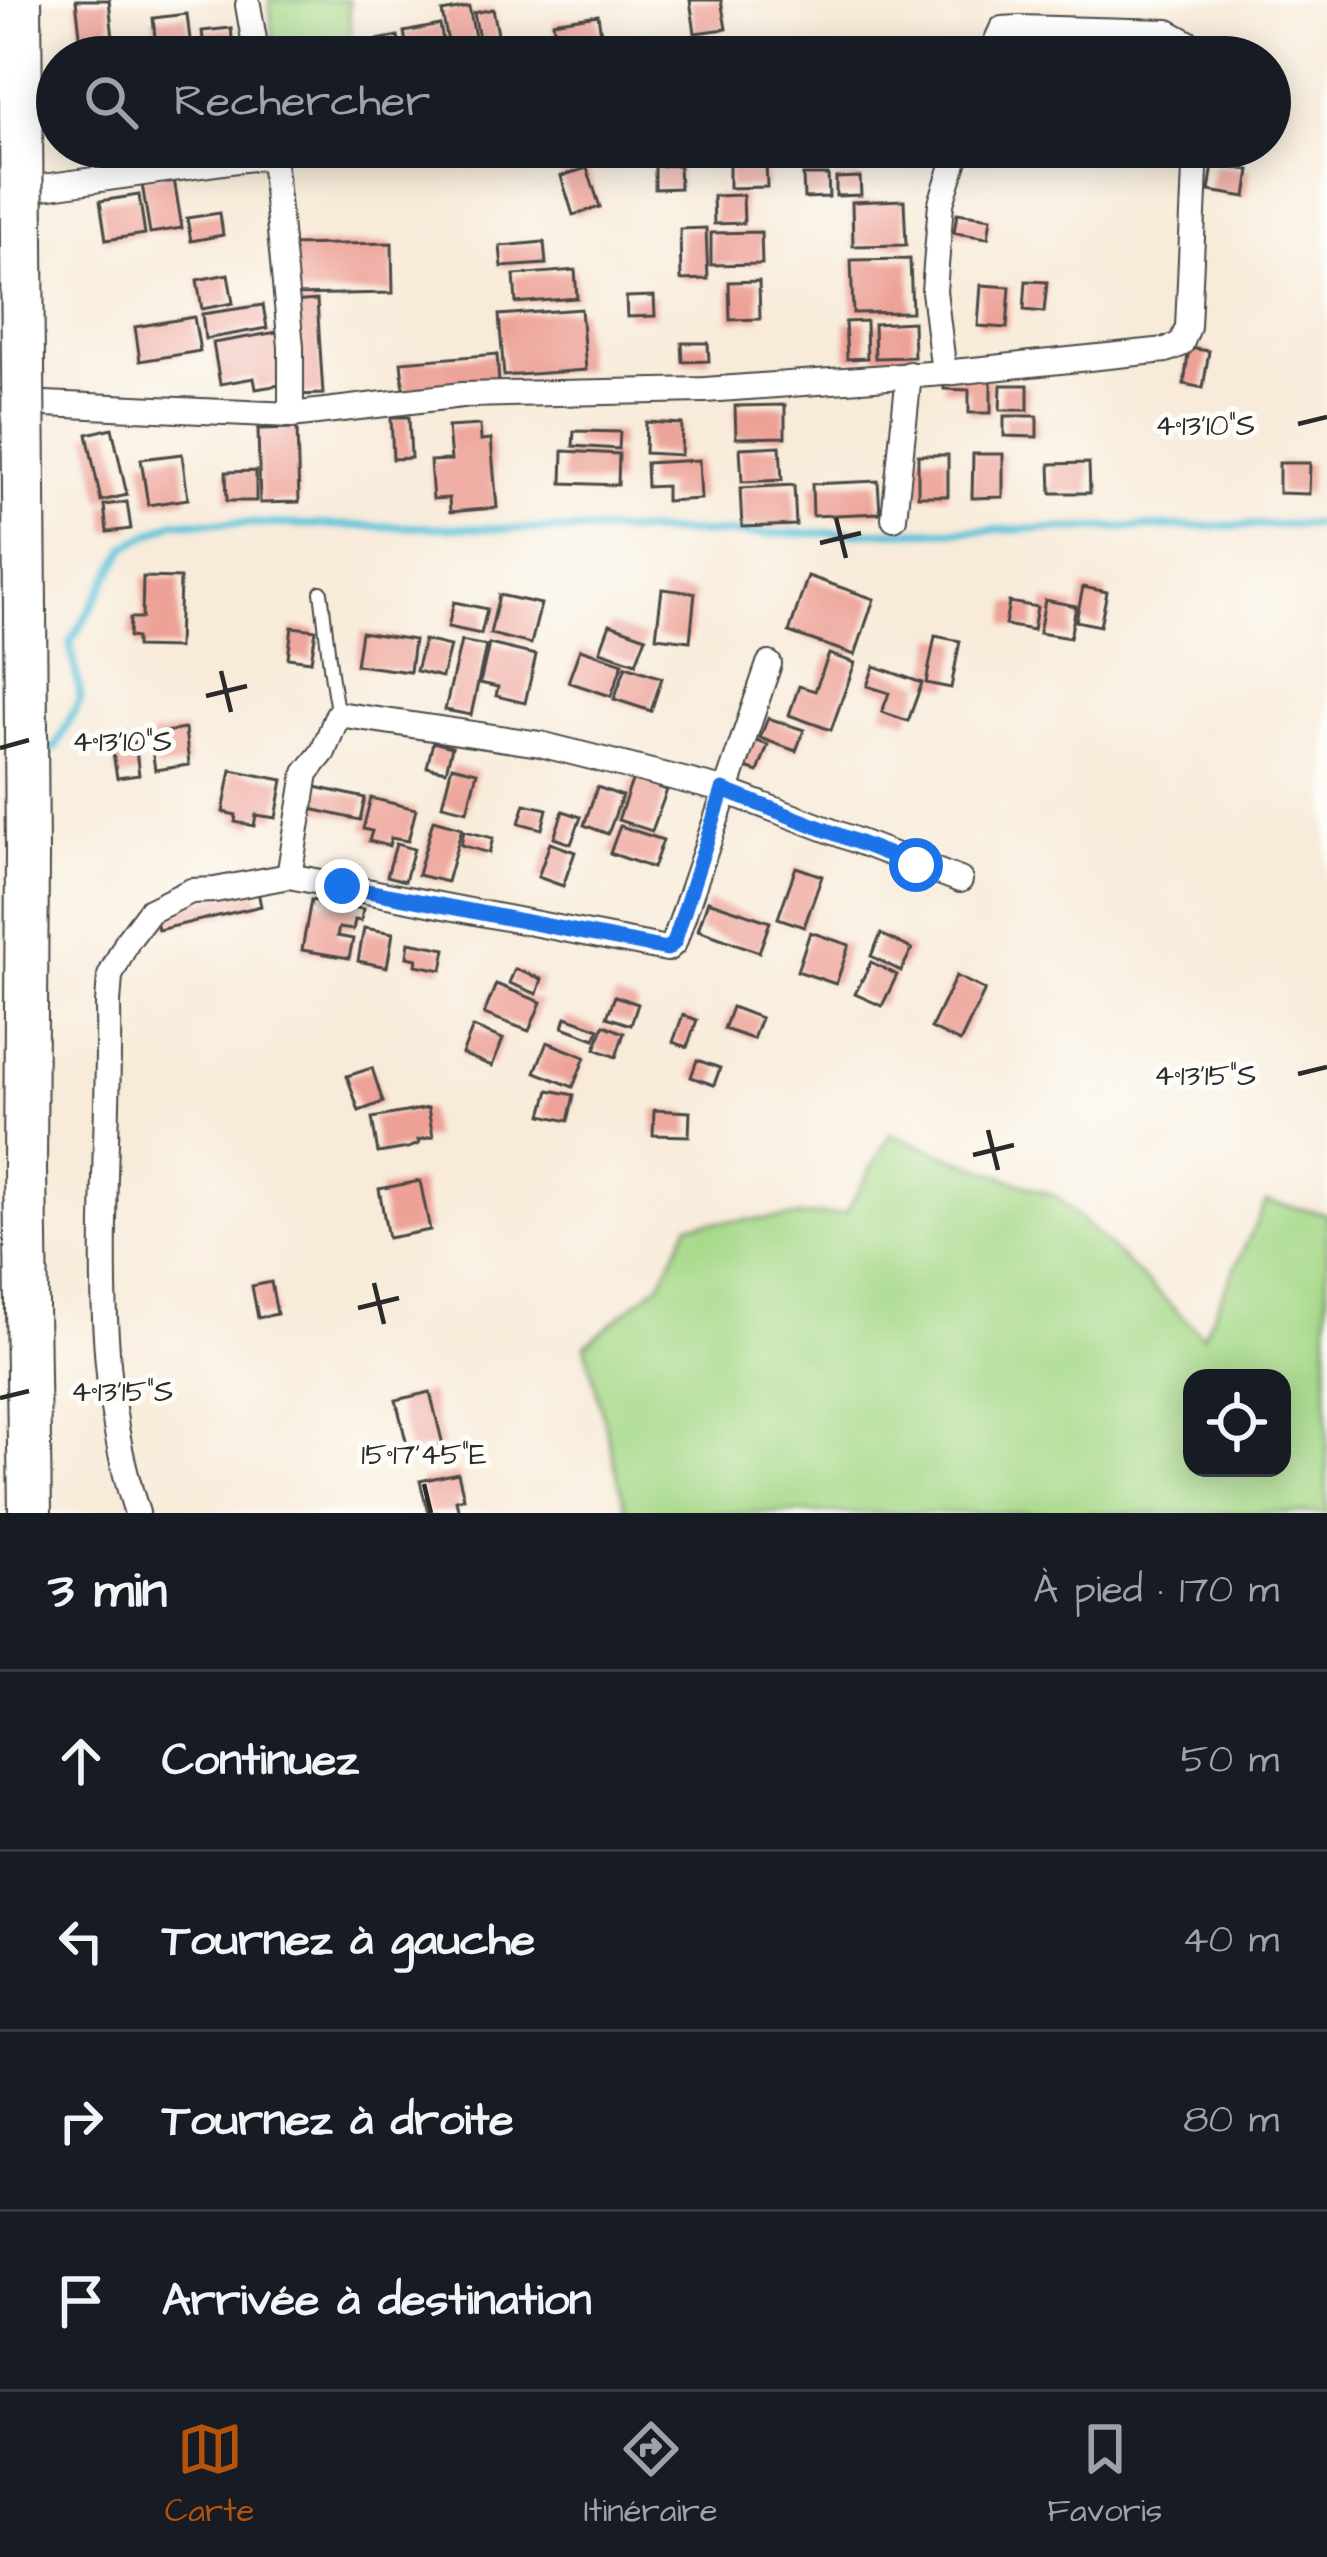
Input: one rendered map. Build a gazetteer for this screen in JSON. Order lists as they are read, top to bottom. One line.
{"page":{"search":"Rechercher","heading":["3 min","À pied · 170 m"],"list":[["Continuez","50 m"],["Tournez à gauche","40 m"],["Tournez à droite","80 m"],"Arrivée à destination"],"nav":["Carte","Itinéraire","Favoris"]},"coordinates":["4°13'10\"S","4°13'15\"S","15°17'45\"E"]}
